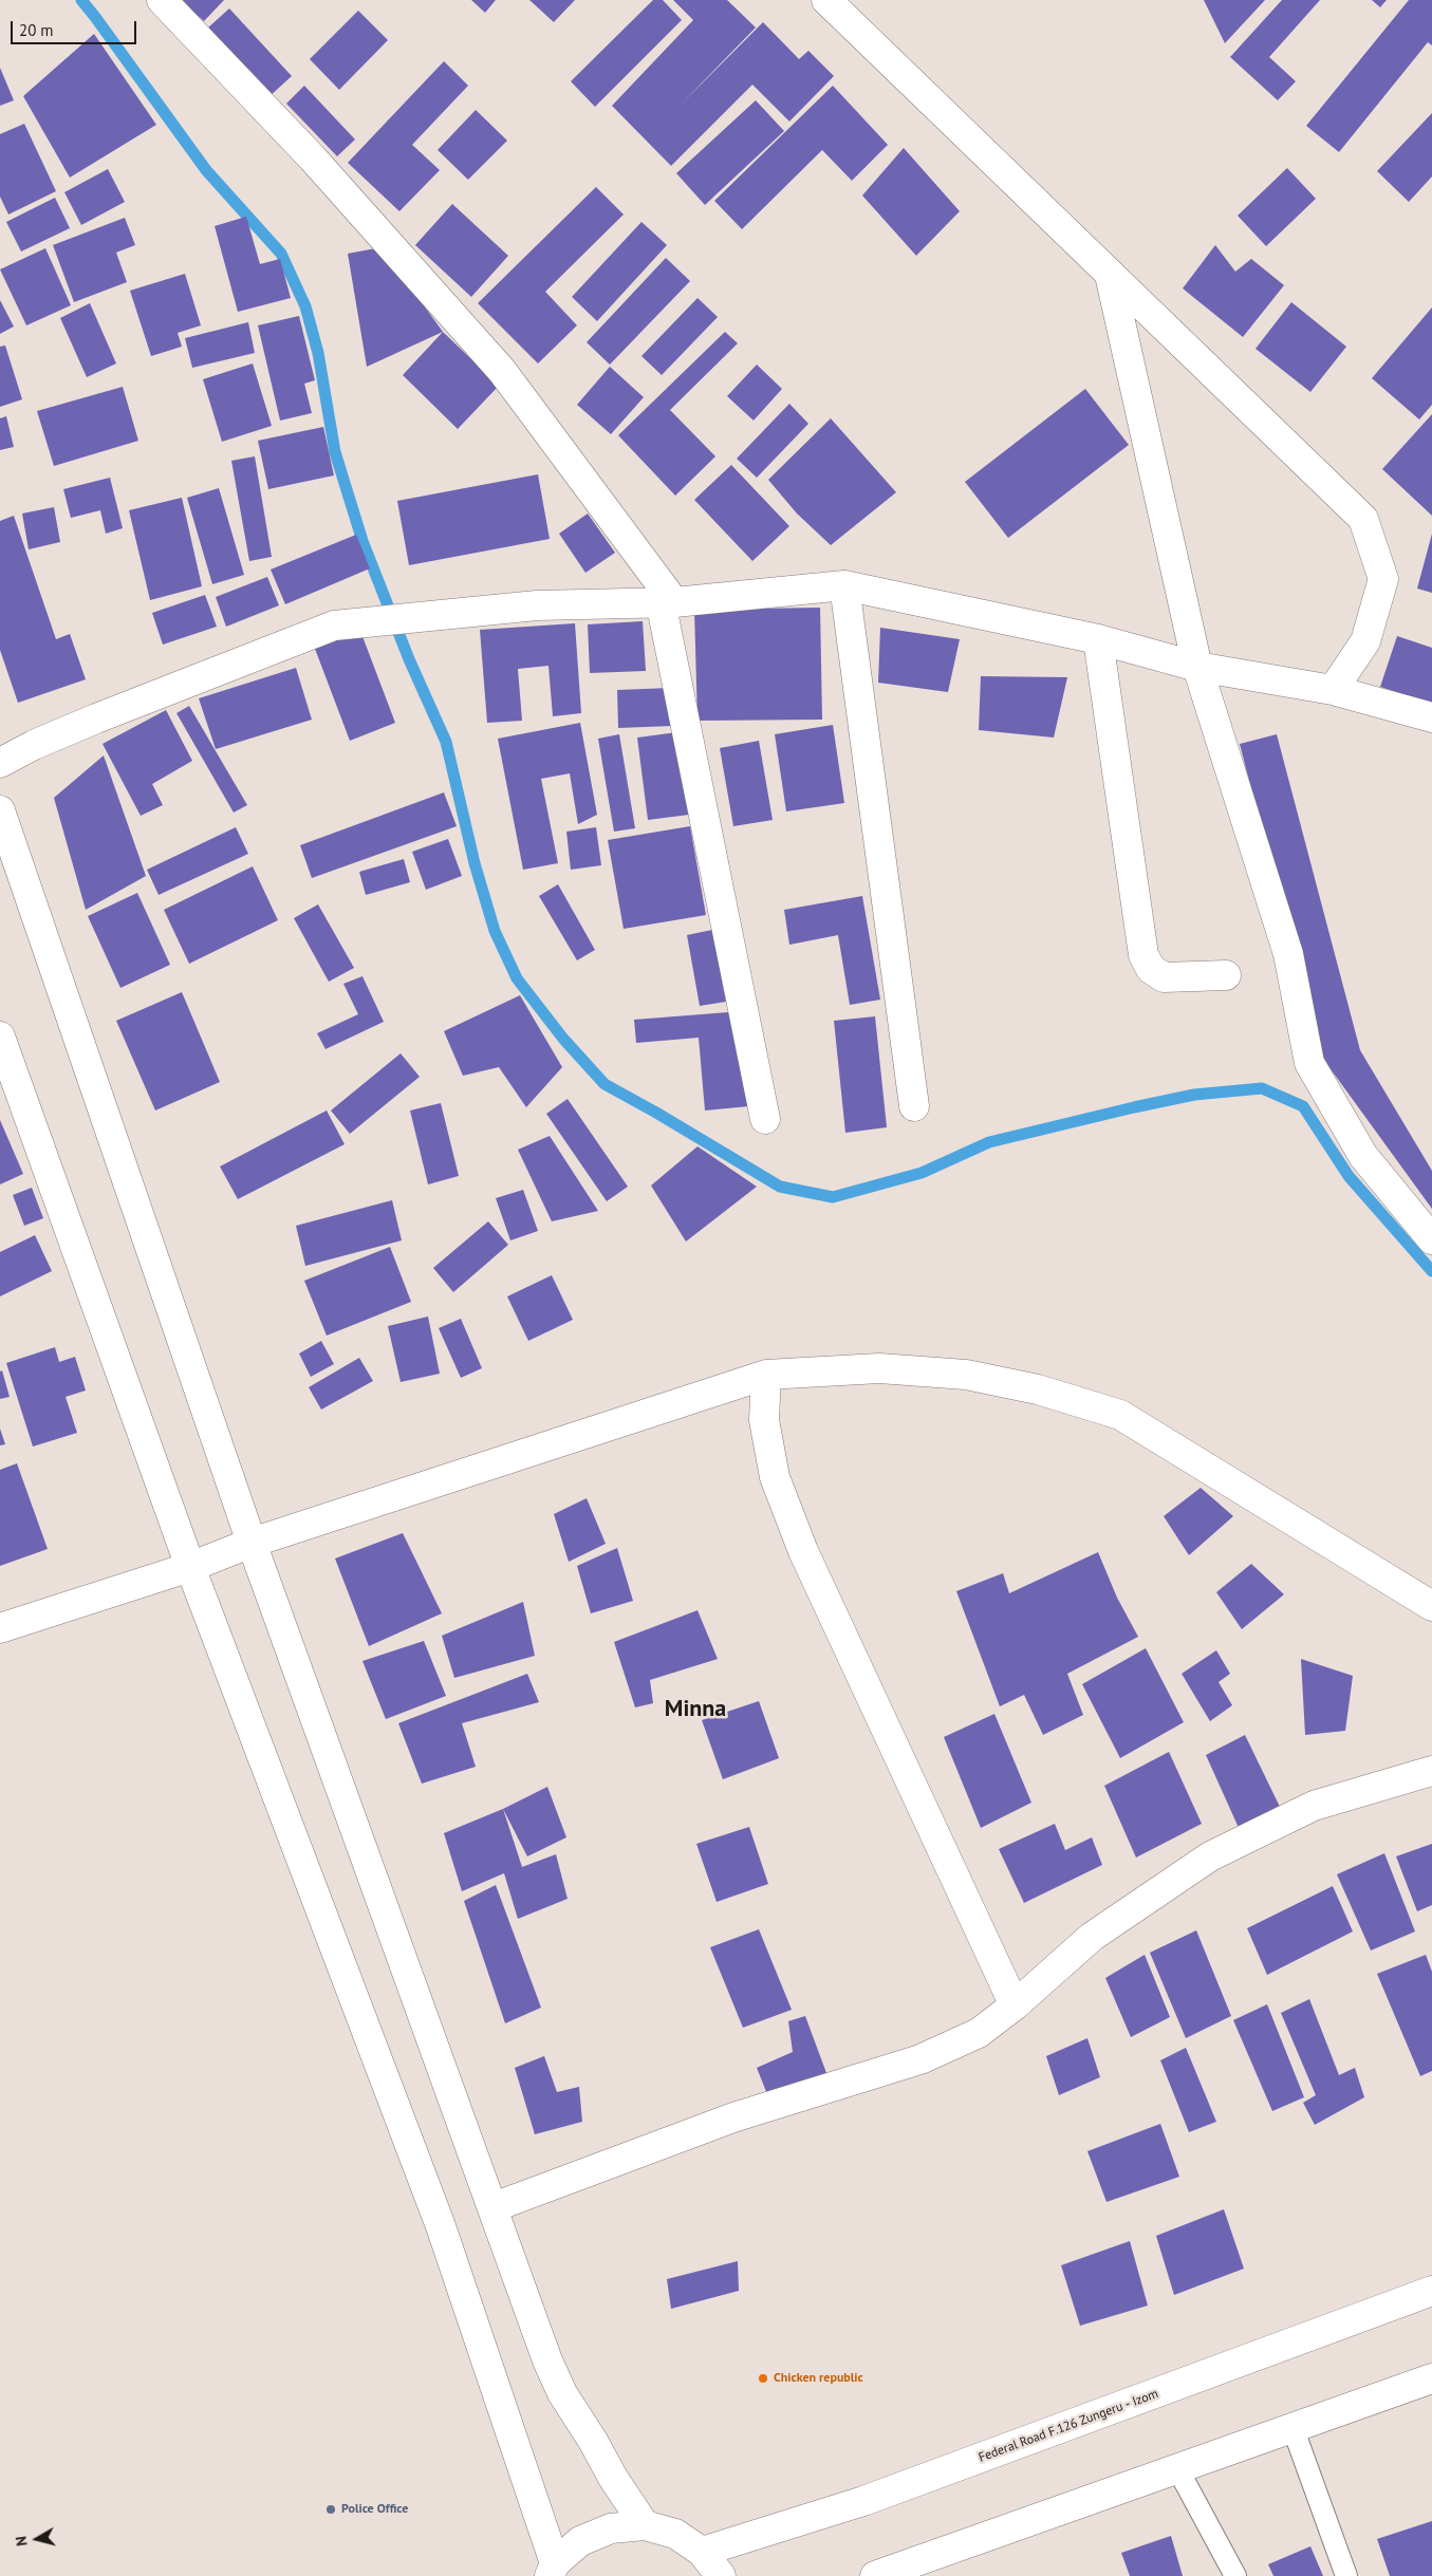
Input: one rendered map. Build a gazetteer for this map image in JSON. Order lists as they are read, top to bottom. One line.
{"streets":{"street":["Federal Road F.126 Zungeru - Izom"]},"districts":["Minna"],"places":["Chicken republic","Police Office"],"scale_bar":"20 m","north":"left"}
